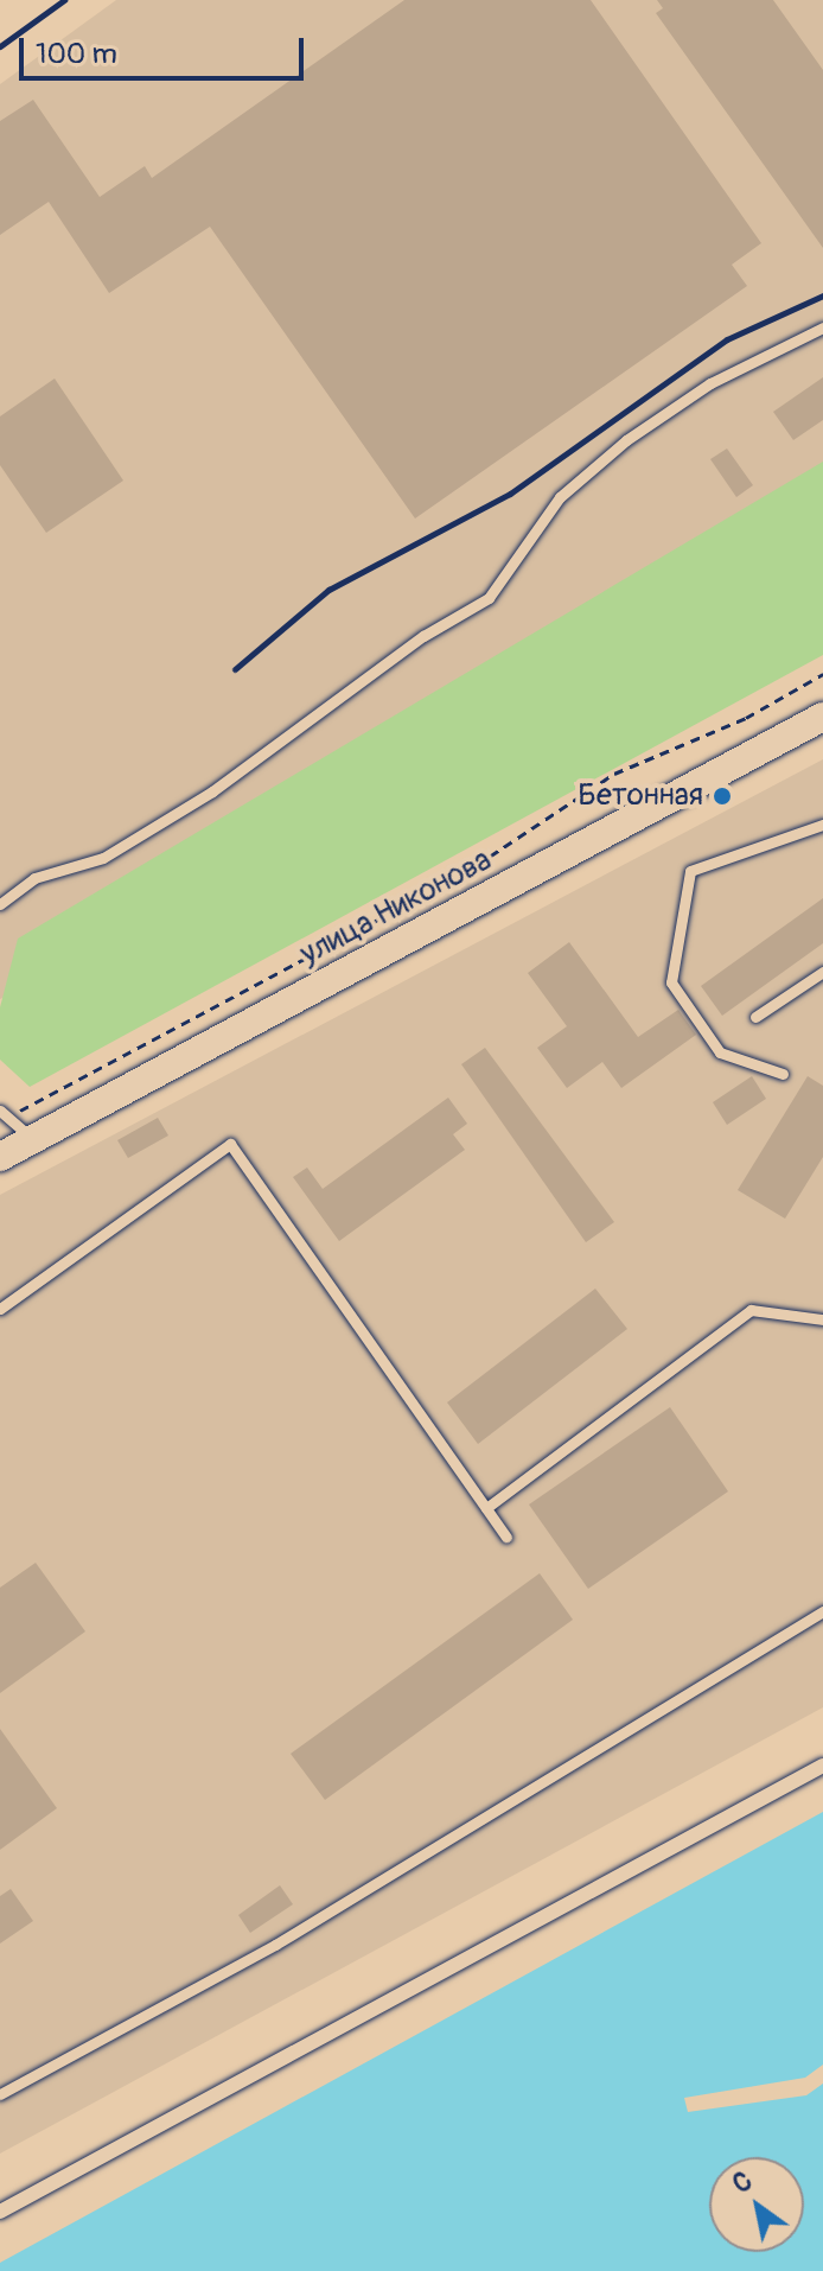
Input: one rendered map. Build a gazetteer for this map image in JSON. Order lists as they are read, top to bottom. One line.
{"streets":{"main road":["улица Никонова"]},"places":["Бетонная"],"scale_bar":"100 m","north":"top left"}
